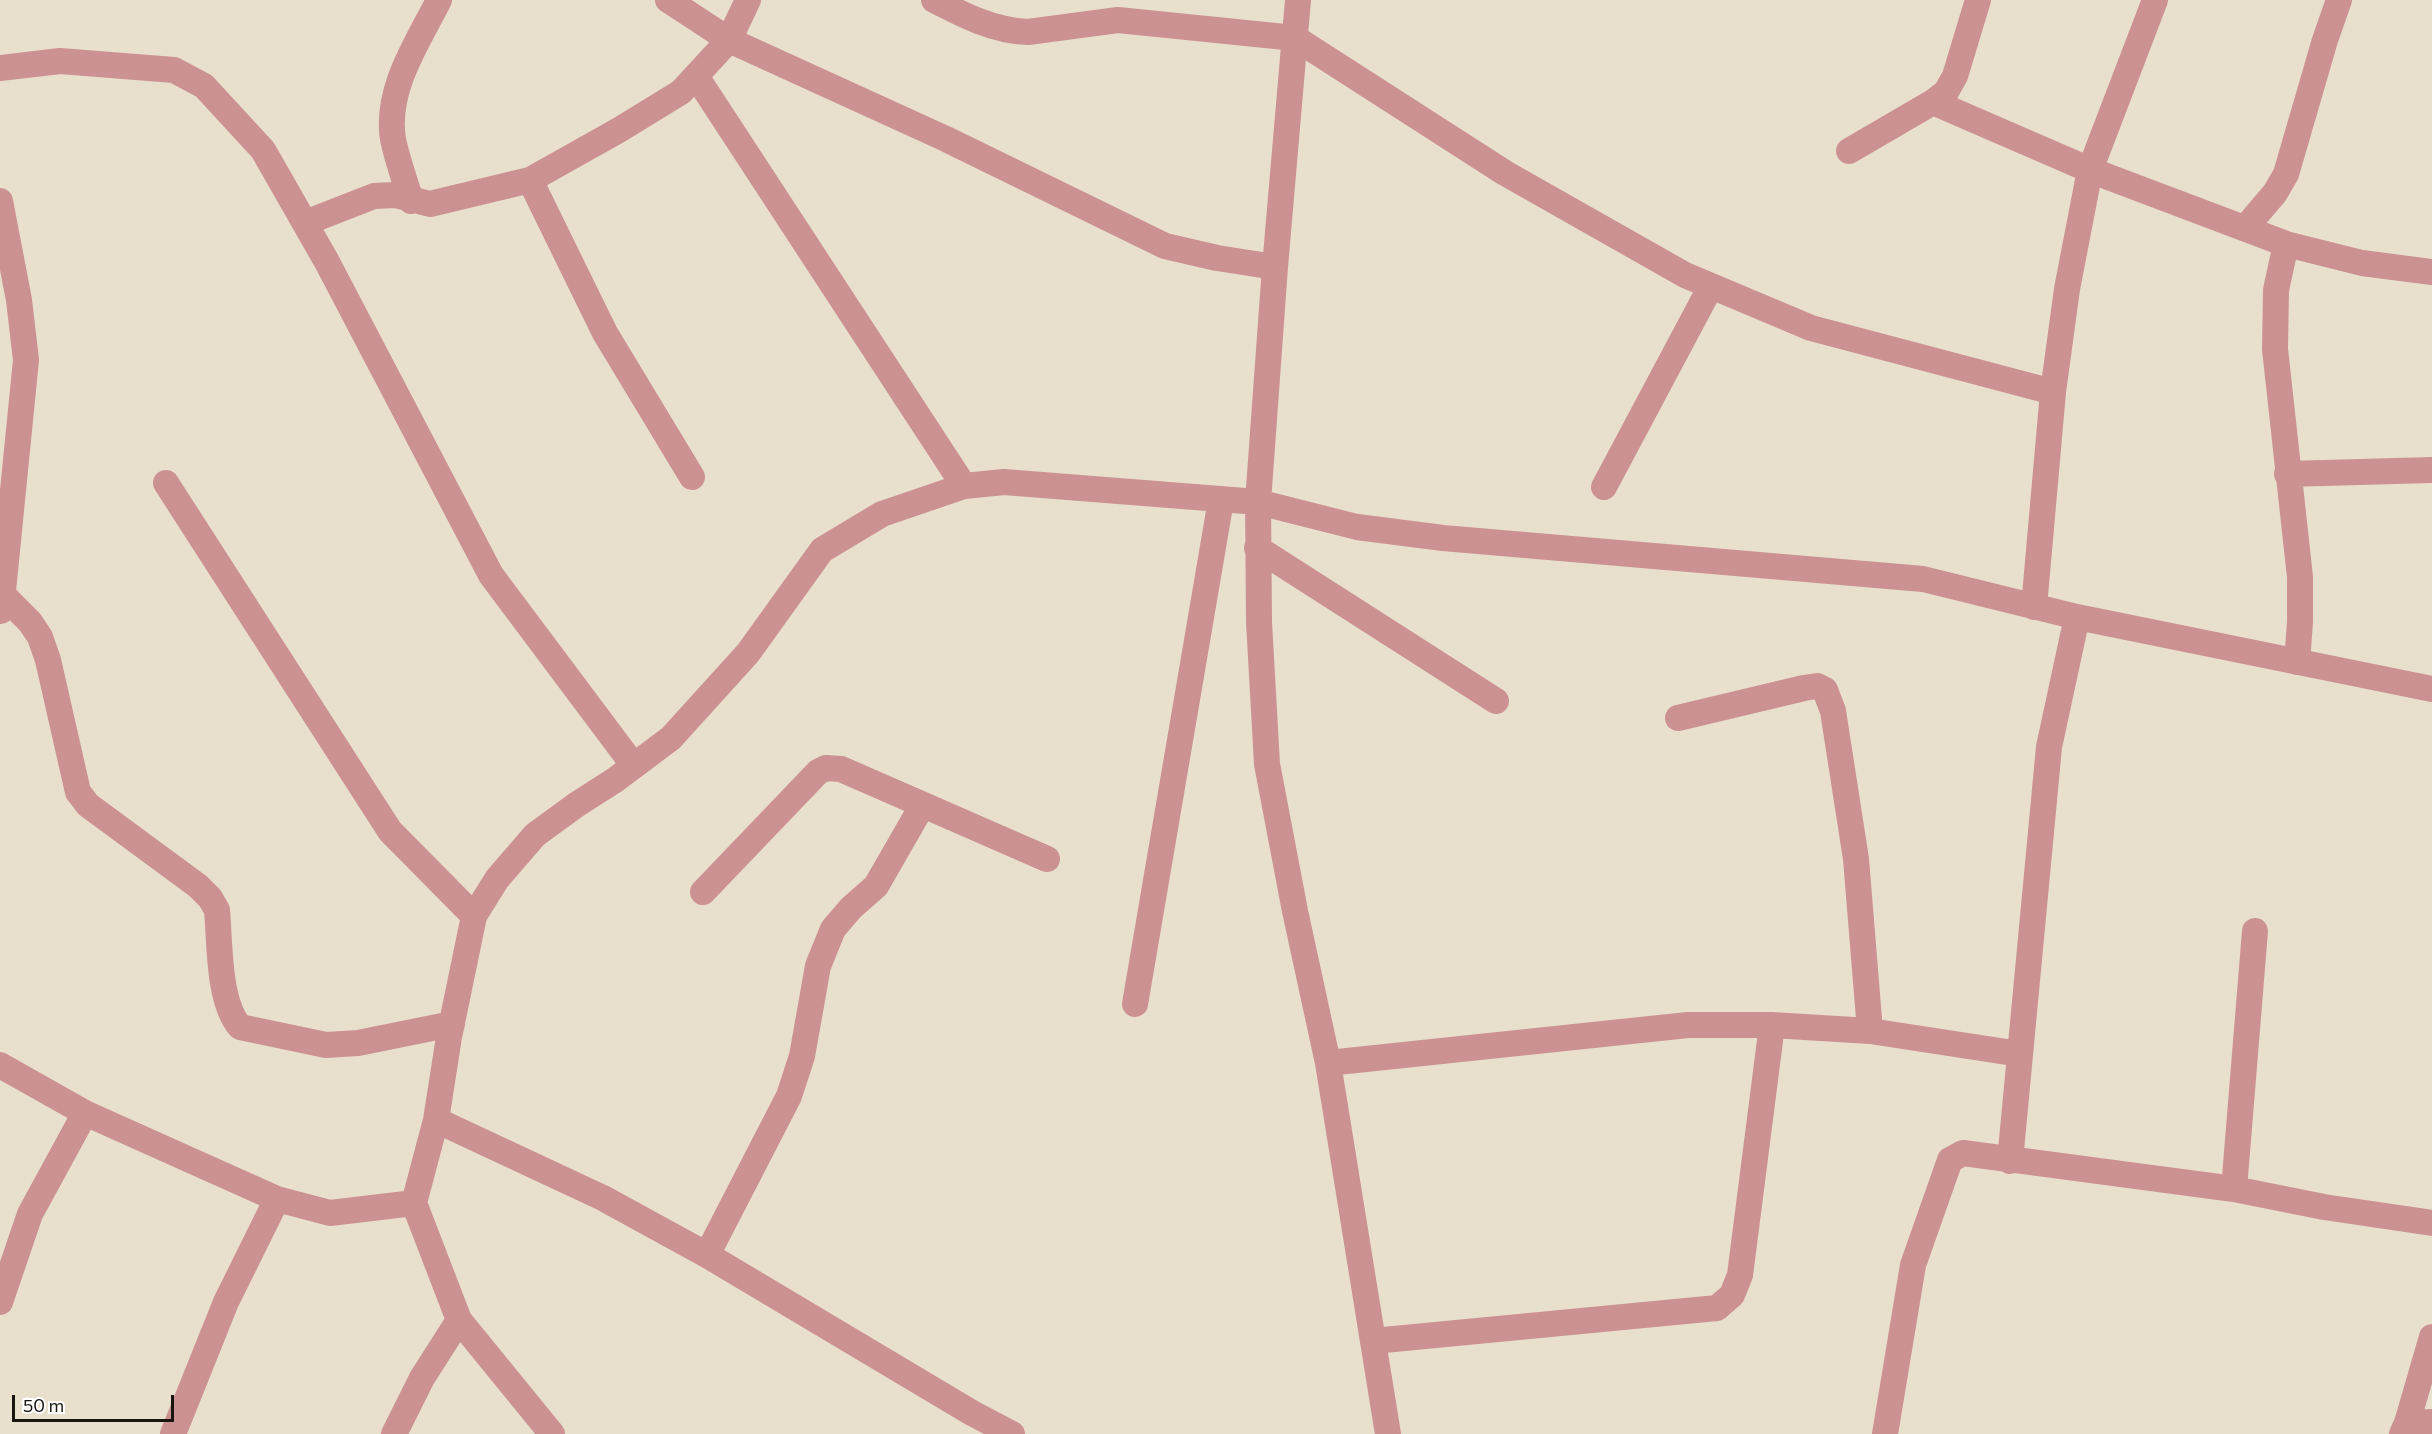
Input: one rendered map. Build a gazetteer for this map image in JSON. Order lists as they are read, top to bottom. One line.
{"scale_bar":"50 m"}
